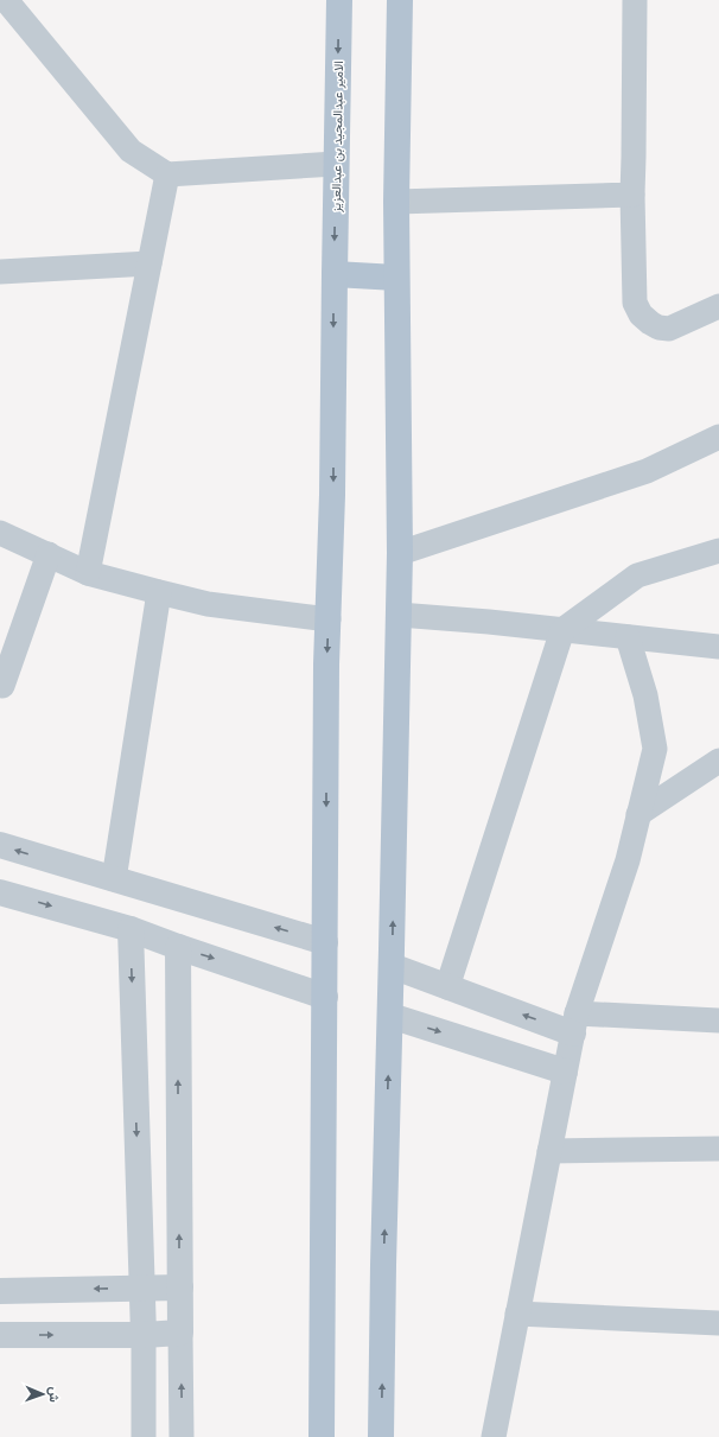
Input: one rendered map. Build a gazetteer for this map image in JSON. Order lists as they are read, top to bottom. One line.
{"streets":{"main road":["الامير عبدالمجيد بن عبدالعزيز"]},"north":"right"}
